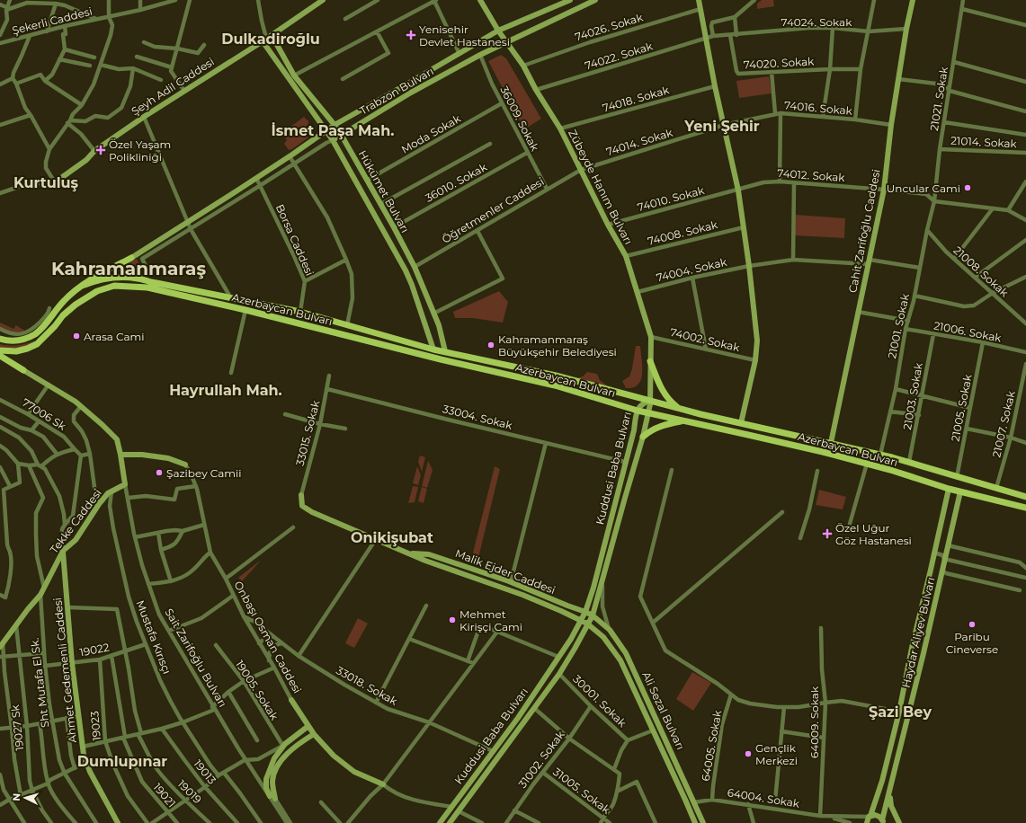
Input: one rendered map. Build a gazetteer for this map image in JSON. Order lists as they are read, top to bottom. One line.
{"streets":{"main road":["Şeyh Adil Caddesi","Trabzon Bulvarı","Zübeyde Hanım Bulvarı","Hükümet Bulvarı","Cahit Zarifoğlu Caddesi","Azerbaycan Bulvarı","Kuddusi Baba Bulvarı","Tekke Caddesi","Malik Ejder Caddesi","Haydar Aliyev Bulvarı","Onbaşı Osman Caddesi","Sait Zarifoğlu Bulvarı","Ahmet Gedemenli Caddesi","Ali Sezal Bulvarı"],"street":["Şekerli Caddesi","74024. Sokak","74026. Sokak","74022. Sokak","74020. Sokak","74018. Sokak","21021. Sokak","74016. Sokak","36009. Sokak","Moda Sokak","74014. Sokak","21014. Sokak","74012. Sokak","36010. Sokak","74010. Sokak","Öğretmenler Caddesi","74008. Sokak","Borsa Caddesi","74004. Sokak","21008. Sokak","21001. Sokak","21006. Sokak","74002. Sokak","21003. Sokak","21005. Sokak","77006 Sk","33004. Sokak","21007. Sokak","33015. Sokak","Mustafa Kırısçı","19022","Sht Mutafa El Sk.","33018. Sokak","19005. Sokak","30001. Sokak","64009. Sokak","19023","19027 Sk","64005. Sokak","31002. Sokak","19013","31005. Sokak","19019","19021","64004. Sokak"]},"crossings":[["74024. Sokak","74022. Sokak"],["74024. Sokak","74020. Sokak"],["74024. Sokak","Cahit Zarifoğlu Caddesi"],["74026. Sokak","Zübeyde Hanım Bulvarı"],["74022. Sokak","Zübeyde Hanım Bulvarı"],["Şeyh Adil Caddesi","Hükümet Bulvarı"],["Trabzon Bulvarı","36009. Sokak"],["Trabzon Bulvarı","Zübeyde Hanım Bulvarı"],["Trabzon Bulvarı","Hükümet Bulvarı"],["Trabzon Bulvarı","Borsa Caddesi"],["74018. Sokak","Zübeyde Hanım Bulvarı"],["21021. Sokak","21014. Sokak"],["21021. Sokak","74012. Sokak"],["21021. Sokak","21001. Sokak"],["74016. Sokak","74014. Sokak"],["74016. Sokak","Cahit Zarifoğlu Caddesi"],["36009. Sokak","Moda Sokak"],["36009. Sokak","36010. Sokak"],["36009. Sokak","Öğretmenler Caddesi"],["Moda Sokak","Hükümet Bulvarı"],["74014. Sokak","Zübeyde Hanım Bulvarı"],["74014. Sokak","Öğretmenler Caddesi"],["74012. Sokak","74010. Sokak"],["74012. Sokak","Cahit Zarifoğlu Caddesi"],["74012. Sokak","21001. Sokak"],["36010. Sokak","Hükümet Bulvarı"],["Zübeyde Hanım Bulvarı","74010. Sokak"],["Zübeyde Hanım Bulvarı","Öğretmenler Caddesi"],["Zübeyde Hanım Bulvarı","74008. Sokak"],["Zübeyde Hanım Bulvarı","74004. Sokak"],["Zübeyde Hanım Bulvarı","Azerbaycan Bulvarı"],["Zübeyde Hanım Bulvarı","74002. Sokak"],["Zübeyde Hanım Bulvarı","Kuddusi Baba Bulvarı"],["Hükümet Bulvarı","Öğretmenler Caddesi"],["Hükümet Bulvarı","Azerbaycan Bulvarı"],["Cahit Zarifoğlu Caddesi","74004. Sokak"],["Cahit Zarifoğlu Caddesi","Azerbaycan Bulvarı"],["Borsa Caddesi","Azerbaycan Bulvarı"],["74004. Sokak","21001. Sokak"],["21008. Sokak","21001. Sokak"],["Azerbaycan Bulvarı","21001. Sokak"],["Azerbaycan Bulvarı","21003. Sokak"],["Azerbaycan Bulvarı","21005. Sokak"],["Azerbaycan Bulvarı","21007. Sokak"],["Azerbaycan Bulvarı","Kuddusi Baba Bulvarı"],["Azerbaycan Bulvarı","Haydar Aliyev Bulvarı"],["21001. Sokak","21006. Sokak"],["21006. Sokak","21003. Sokak"],["21006. Sokak","21005. Sokak"],["33004. Sokak","33015. Sokak"],["33004. Sokak","Kuddusi Baba Bulvarı"],["33015. Sokak","Malik Ejder Caddesi"],["Kuddusi Baba Bulvarı","Malik Ejder Caddesi"],["Kuddusi Baba Bulvarı","33018. Sokak"],["Kuddusi Baba Bulvarı","30001. Sokak"],["Kuddusi Baba Bulvarı","Ali Sezal Bulvarı"],["Tekke Caddesi","Mustafa Kırısçı"],["Tekke Caddesi","Sait Zarifoğlu Bulvarı"],["Tekke Caddesi","Ahmet Gedemenli Caddesi"],["Tekke Caddesi","Sht Mutafa El Sk."],["Tekke Caddesi","19027 Sk"],["Malik Ejder Caddesi","Ali Sezal Bulvarı"],["Haydar Aliyev Bulvarı","64004. Sokak"],["Mustafa Kırısçı","19022"],["Onbaşı Osman Caddesi","33018. Sokak"],["19022","Ahmet Gedemenli Caddesi"],["19022","Sht Mutafa El Sk."],["19022","19023"],["19022","19019"],["19022","19021"],["Ahmet Gedemenli Caddesi","19019"],["30001. Sokak","31002. Sokak"],["Ali Sezal Bulvarı","64004. Sokak"],["64009. Sokak","64004. Sokak"],["64005. Sokak","64004. Sokak"],["31002. Sokak","31005. Sokak"]],"districts":["Dulkadiroğlu","Yeni Şehir","İsmet Paşa Mah.","Kurtuluş","Kahramanmaraş","Hayrullah Mah.","Onikişubat","Şazi Bey","Dumlupınar"],"places":{"health":["Yenisehir Devlet Hastanesi","Özel Yaşam Polikliniği","Özel Uğur Göz Hastanesi"],"other":["Uncular Cami","Arasa Cami","Kahramanmaraş Büyükşehir Belediyesi","Şazibey Camii","Mehmet Kirişçi Cami","Paribu Cineverse","Gençlik Merkezi"]},"north":"left"}
